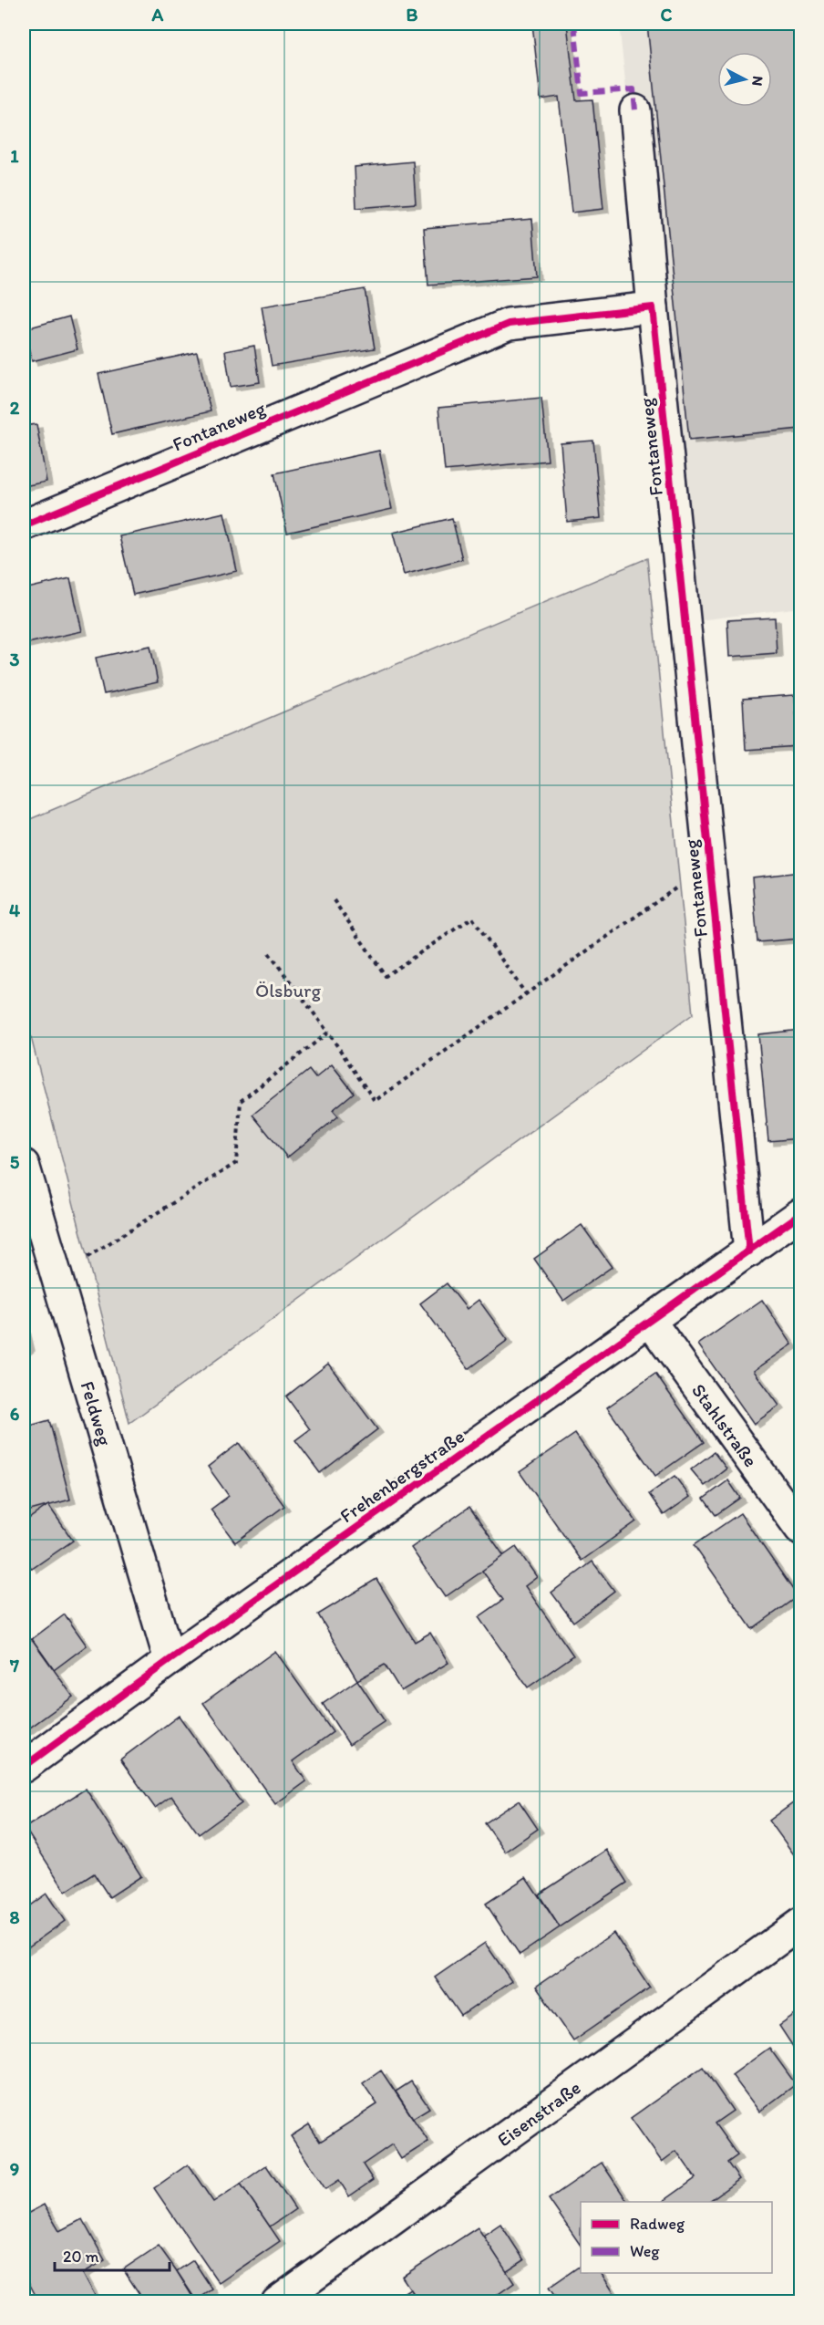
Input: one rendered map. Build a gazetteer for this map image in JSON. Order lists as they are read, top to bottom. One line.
{"streets":{"street":["Fontaneweg","Feldweg","Stahlstraße","Frehenbergstraße","Eisenstraße"]},"crossings":[["Fontaneweg","Frehenbergstraße"],["Feldweg","Frehenbergstraße"],["Stahlstraße","Frehenbergstraße"]],"parks":["Ölsburg"],"legend":["Radweg","Weg"],"scale_bar":"20 m","north":"right","grid":{"columns":["A","B","C"],"rows":["1","2","3","4","5","6","7","8","9"]}}
